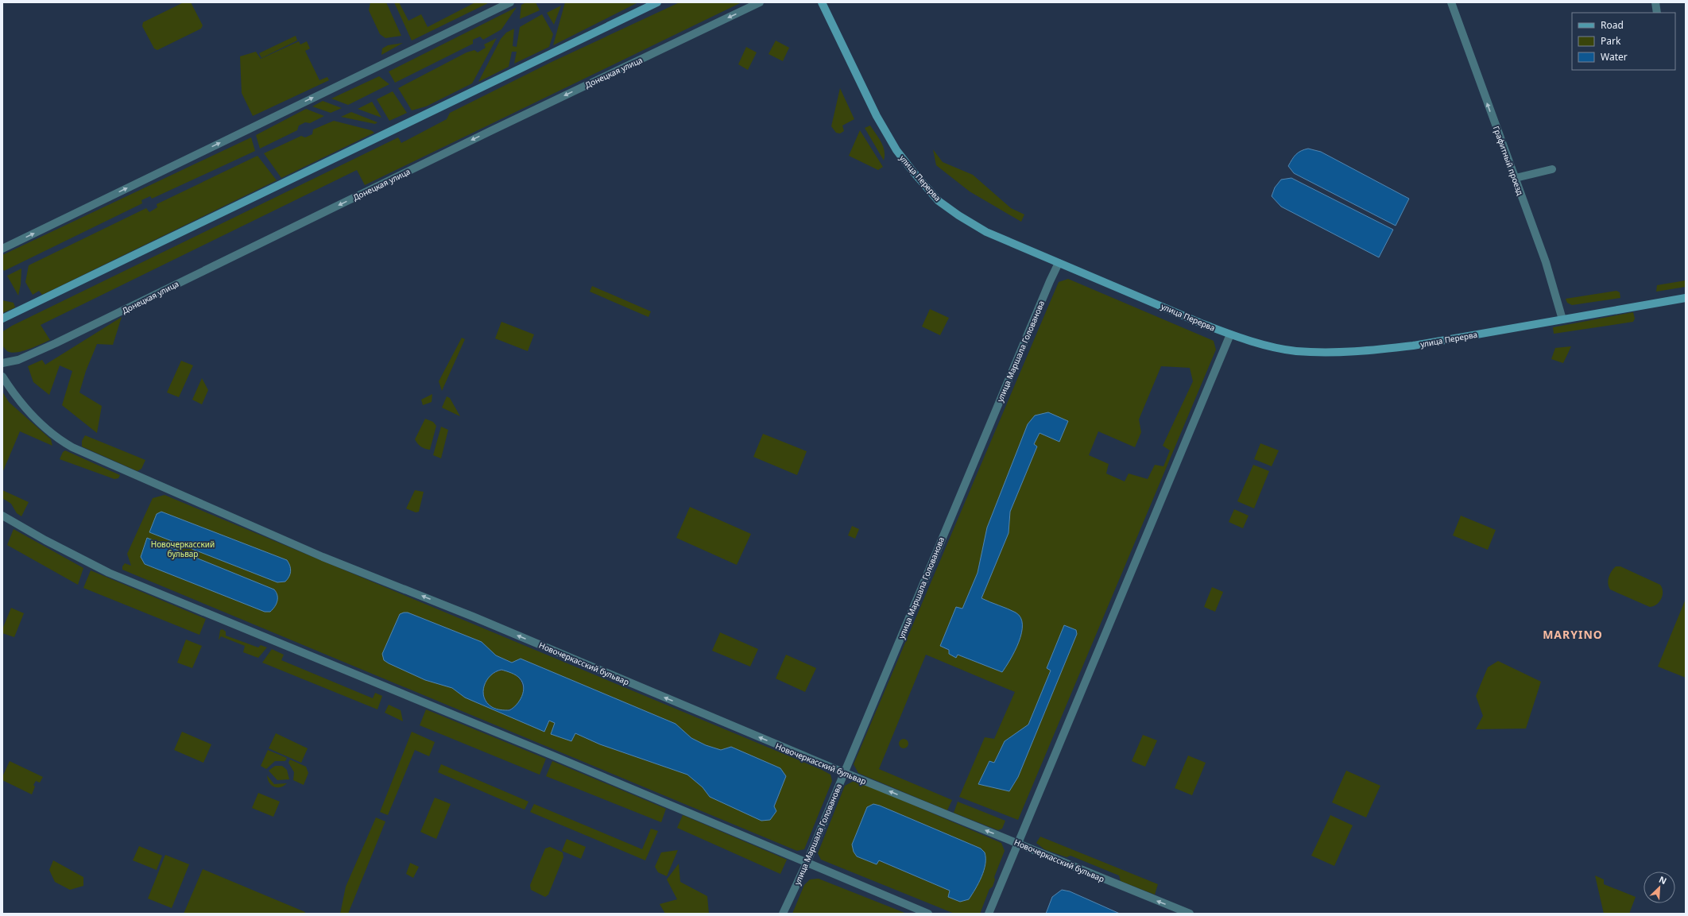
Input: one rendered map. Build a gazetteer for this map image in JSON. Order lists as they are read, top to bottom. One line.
{"streets":{"main road":["улица Перерва"],"street":["Донецкая улица","Графитный проезд","улица Маршала Голованова","Новочеркасский бульвар"]},"crossings":[["Графитный проезд","улица Перерва"],["улица Перерва","улица Маршала Голованова"],["улица Маршала Голованова","Новочеркасский бульвар"]],"one_way":["Донецкая улица","Графитный проезд","Новочеркасский бульвар"],"districts":["MARYINO"],"parks":["Новочеркасский бульвар"],"legend":["Road","Park","Water"],"north":"top right"}
